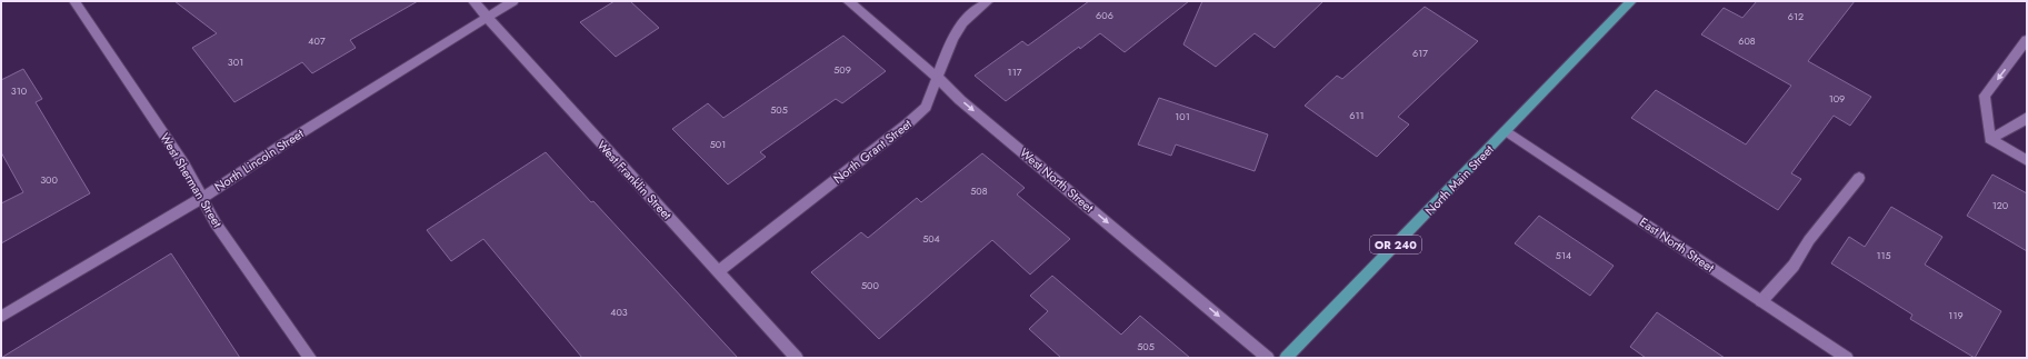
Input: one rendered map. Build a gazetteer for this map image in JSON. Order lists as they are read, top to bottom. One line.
{"streets":{"main road":["North Main Street","OR 240"],"street":["North Grant Street","North Lincoln Street","West Sherman Street","West Franklin Street","West North Street","East North Street"]},"crossings":[["North Grant Street","West Franklin Street"],["North Grant Street","West North Street"],["North Lincoln Street","West Sherman Street"],["North Lincoln Street","West Franklin Street"],["North Main Street","East North Street"]],"one_way":["West North Street"],"house_numbers":["606","612","407","608","617","301","509","117","310","109","505","611","101","501","300","508","120","504","514","115","500","403","119","505"]}
